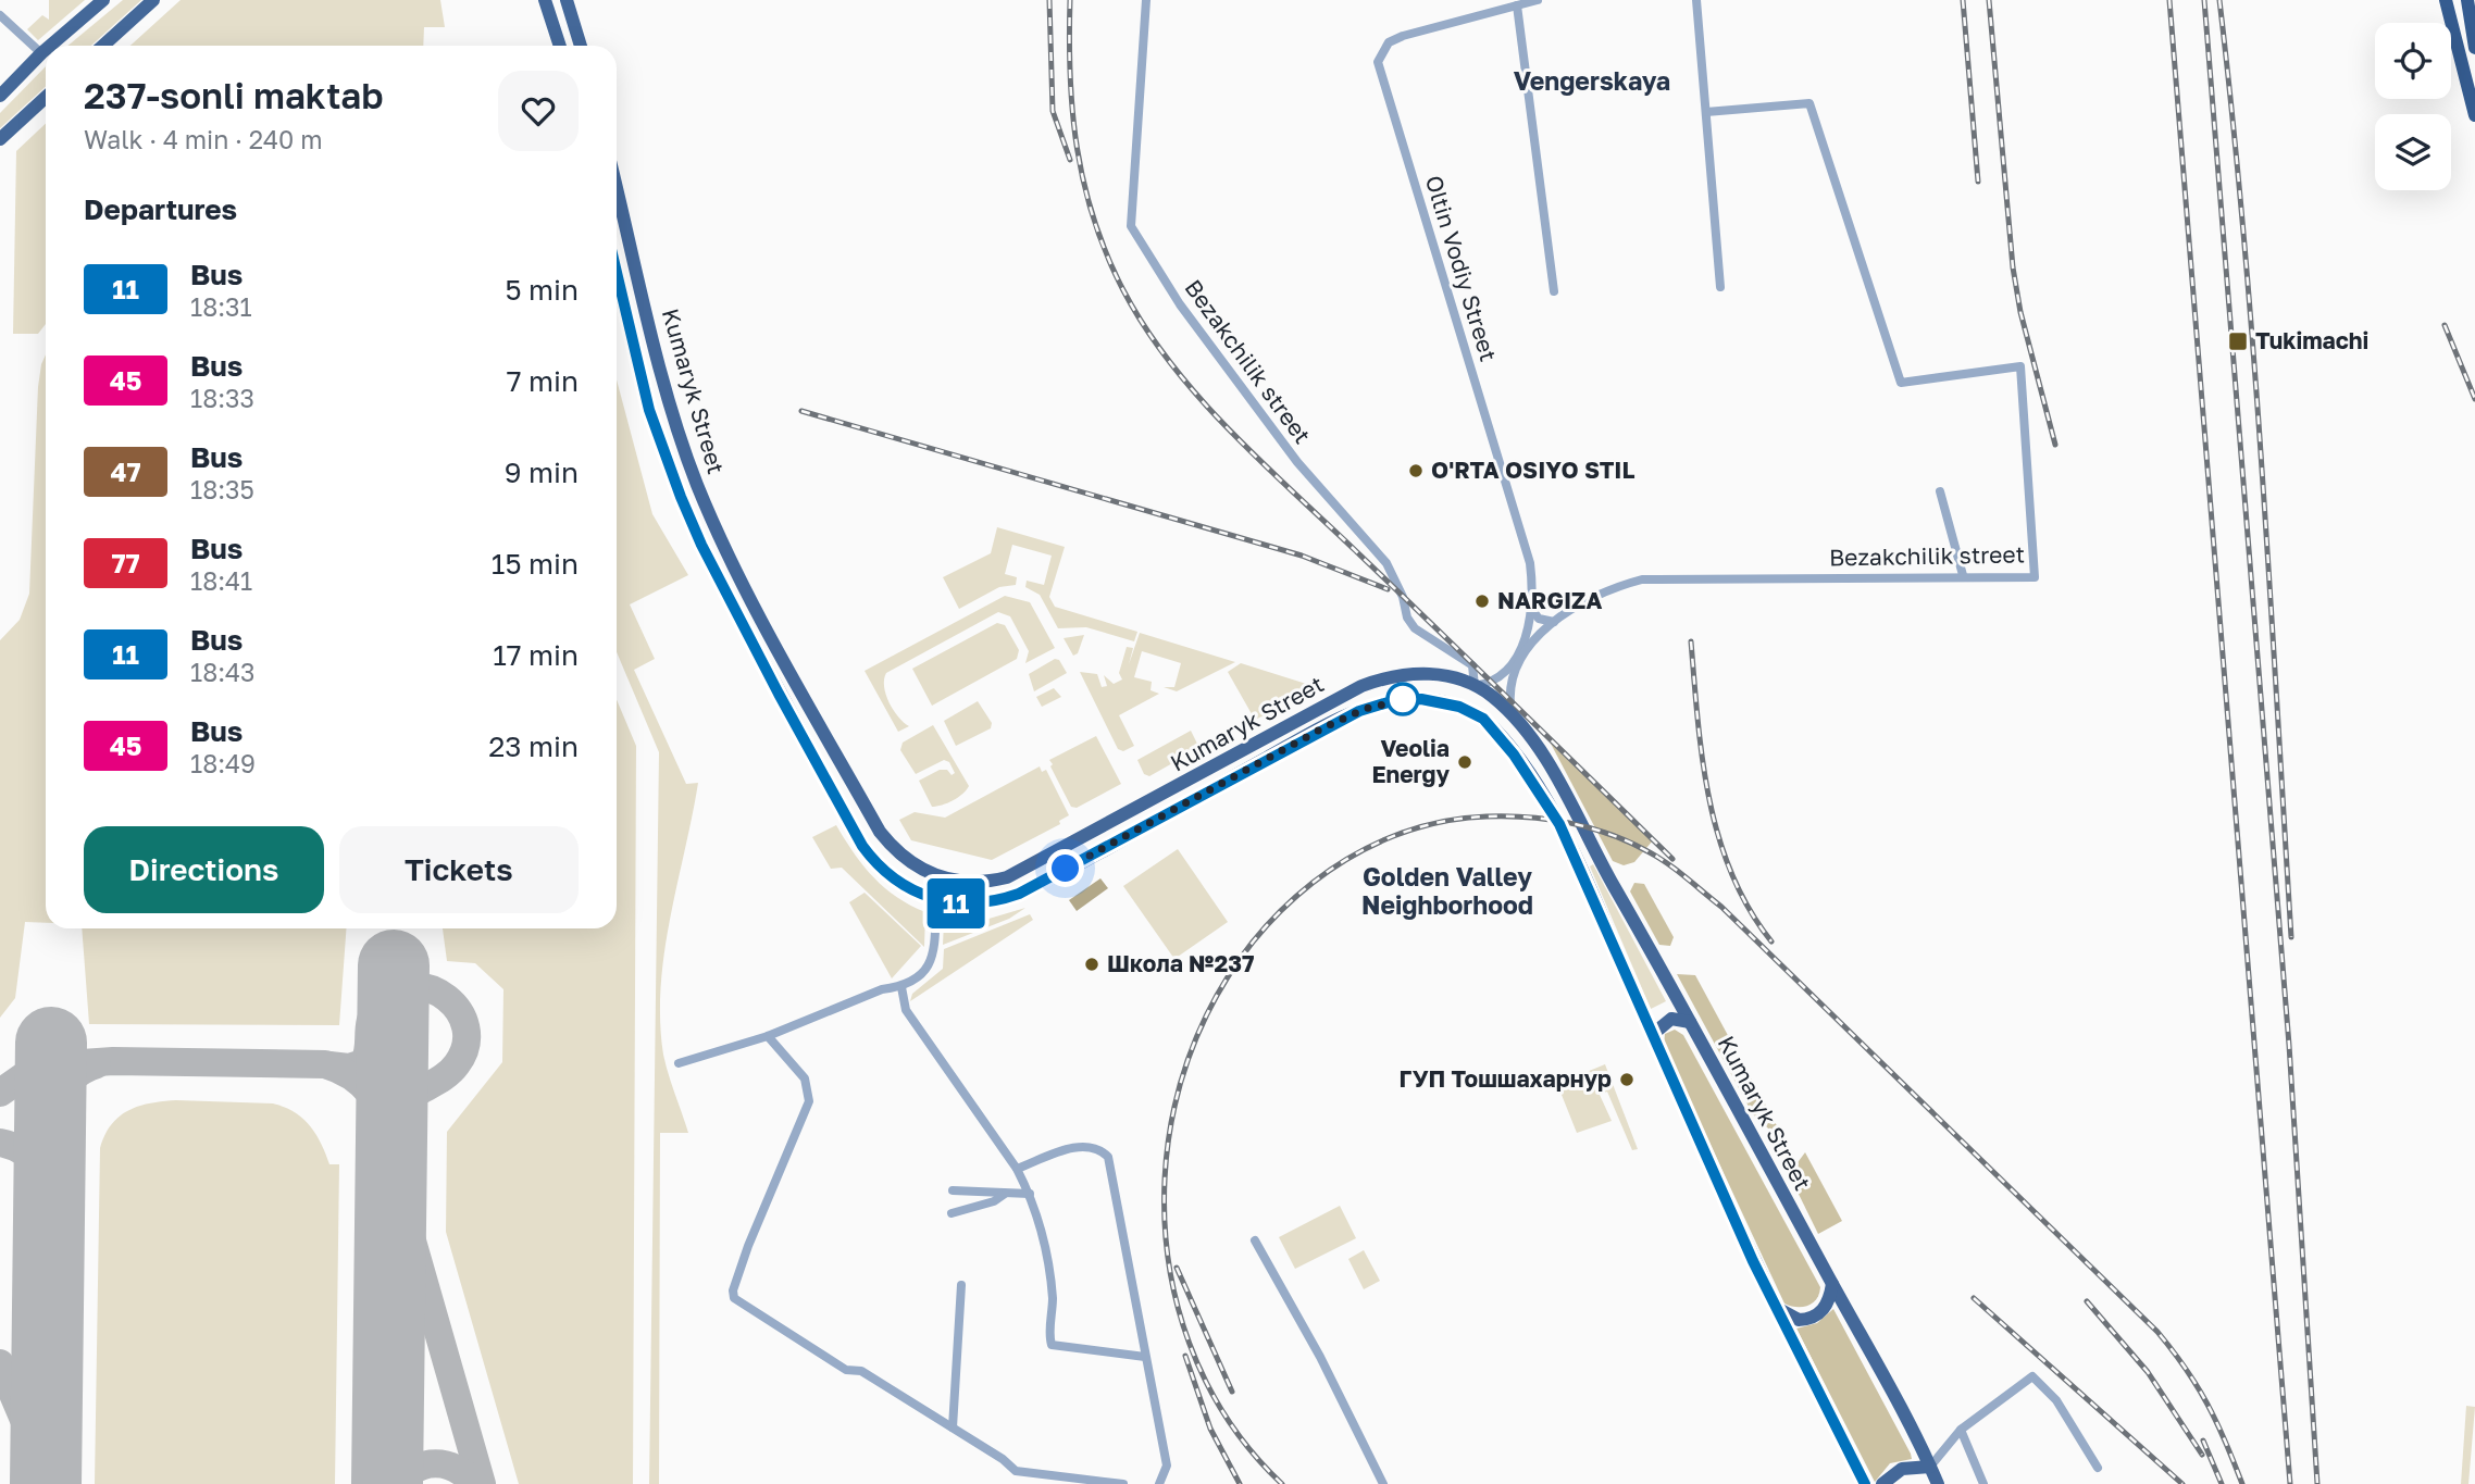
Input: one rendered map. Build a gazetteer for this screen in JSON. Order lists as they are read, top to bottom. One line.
{"streets":{"main road":["Kumaryk Street"],"street":["Oltin Vodiy Street","Bezakchilik street"]},"crossings":[["Oltin Vodiy Street","Bezakchilik street"],["Oltin Vodiy Street","Kumaryk Street"],["Bezakchilik street","Kumaryk Street"]],"districts":["Vengerskaya","Golden Valley Neighborhood"],"places":{"transit":["Tukimachi"],"other":["O'RTA OSIYO STIL","NARGIZA","Veolia Energy","Школа №237","ГУП Тошшахарнур"]},"lines":["bus line 11"],"page":{"on_map":"11","heading":[["237-sonli maktab","Walk · 4 min · 240 m"],"Departures"],"list":[{"mark":"11","name":"Bus","note":"18:31","value":"5 min"},{"mark":"45","name":"Bus","note":"18:33","value":"7 min"},{"mark":"47","name":"Bus","note":"18:35","value":"9 min"},{"mark":"77","name":"Bus","note":"18:41","value":"15 min"},{"mark":"11","name":"Bus","note":"18:43","value":"17 min"},{"mark":"45","name":"Bus","note":"18:49","value":"23 min"}],"buttons":["Directions","Tickets"]}}
